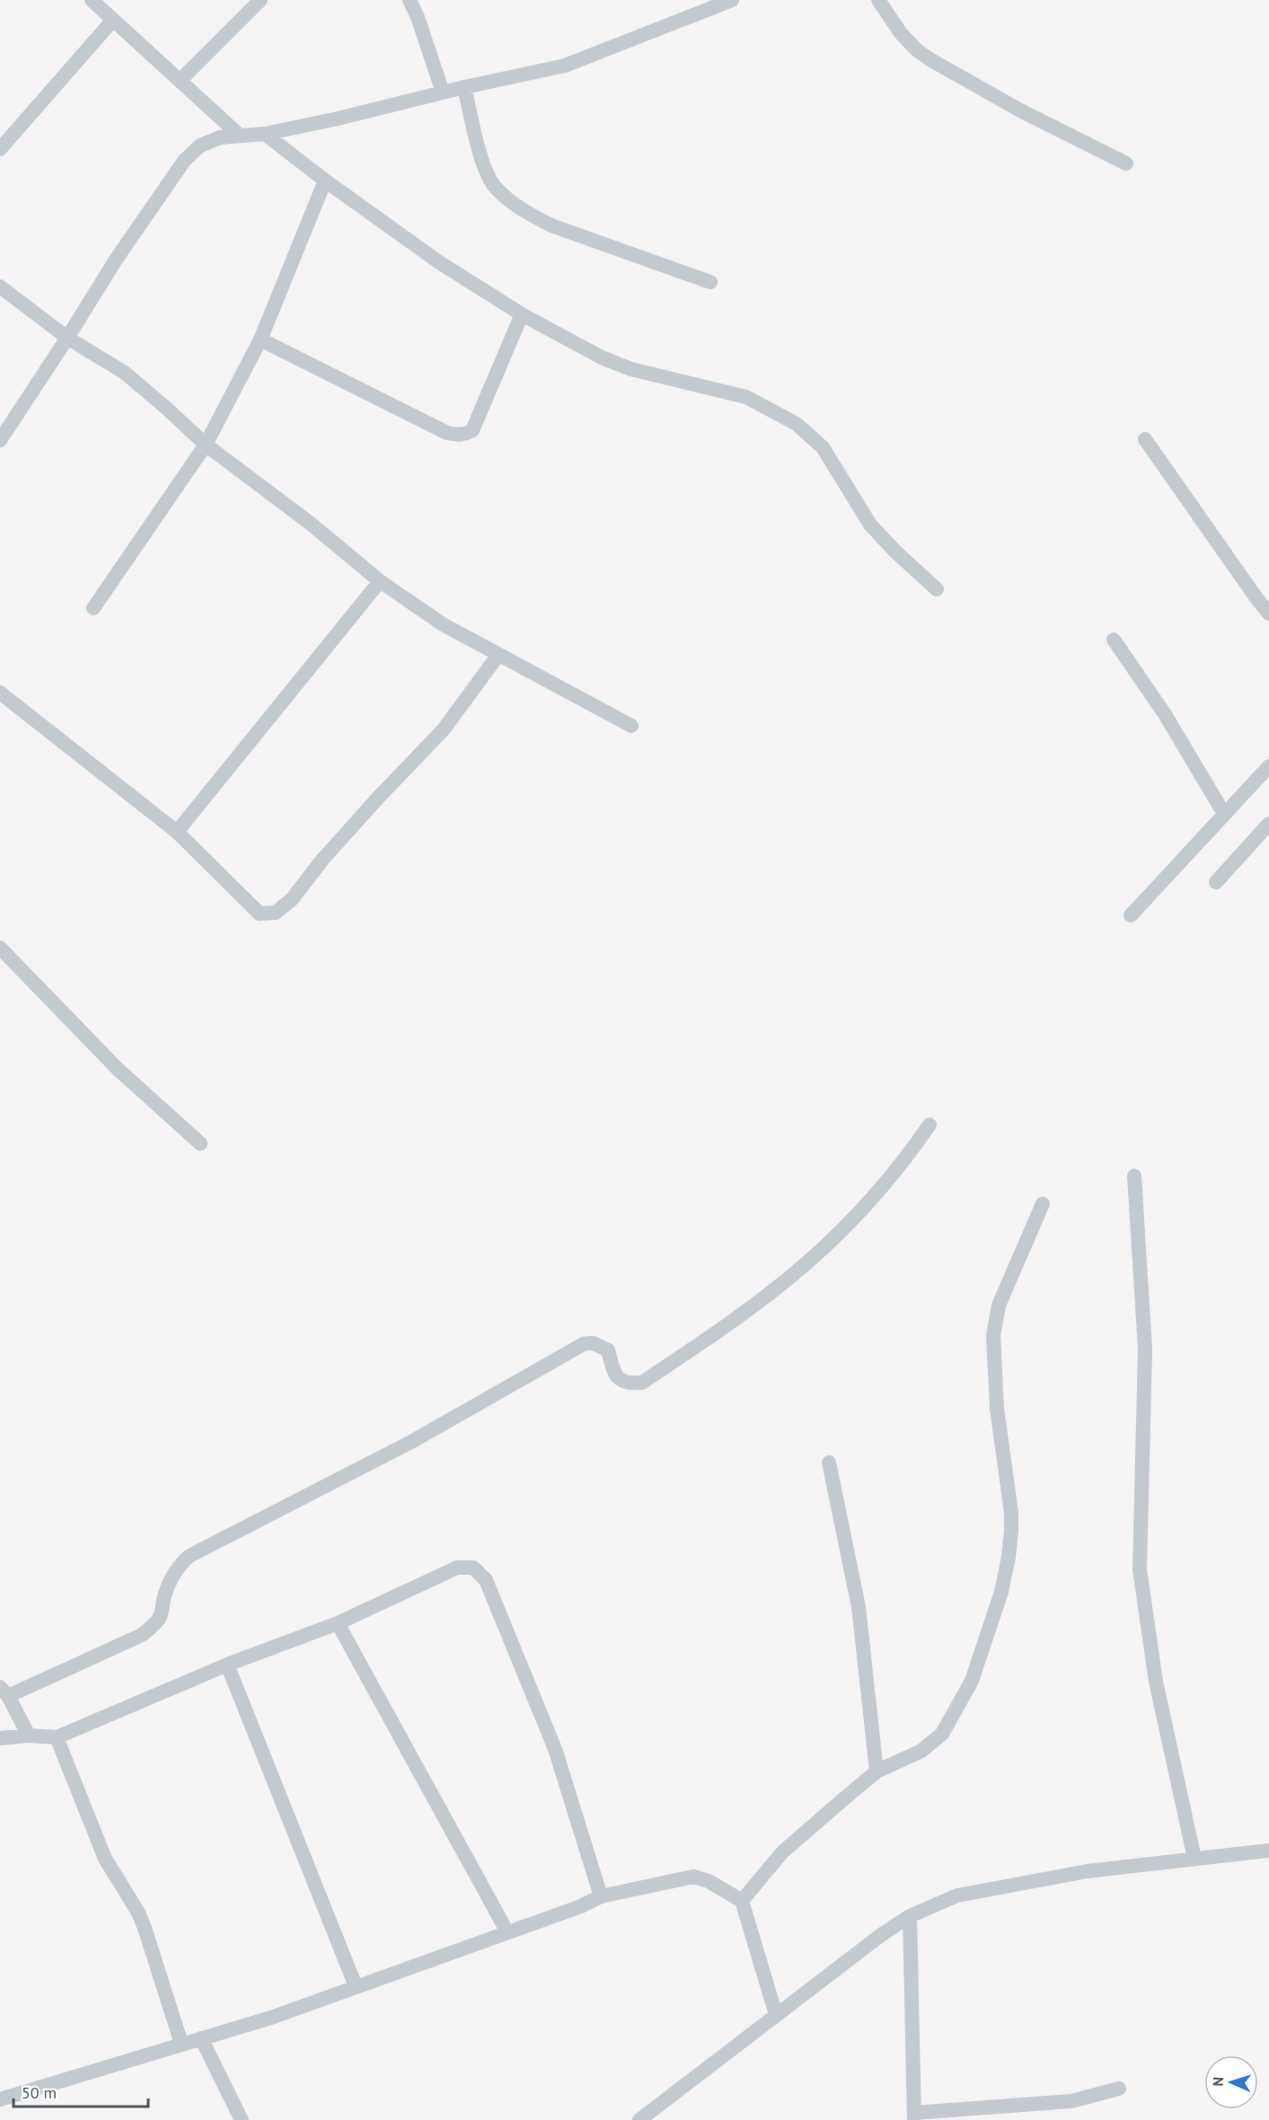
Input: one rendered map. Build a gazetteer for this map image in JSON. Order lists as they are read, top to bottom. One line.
{"scale_bar":"50 m","north":"left"}
